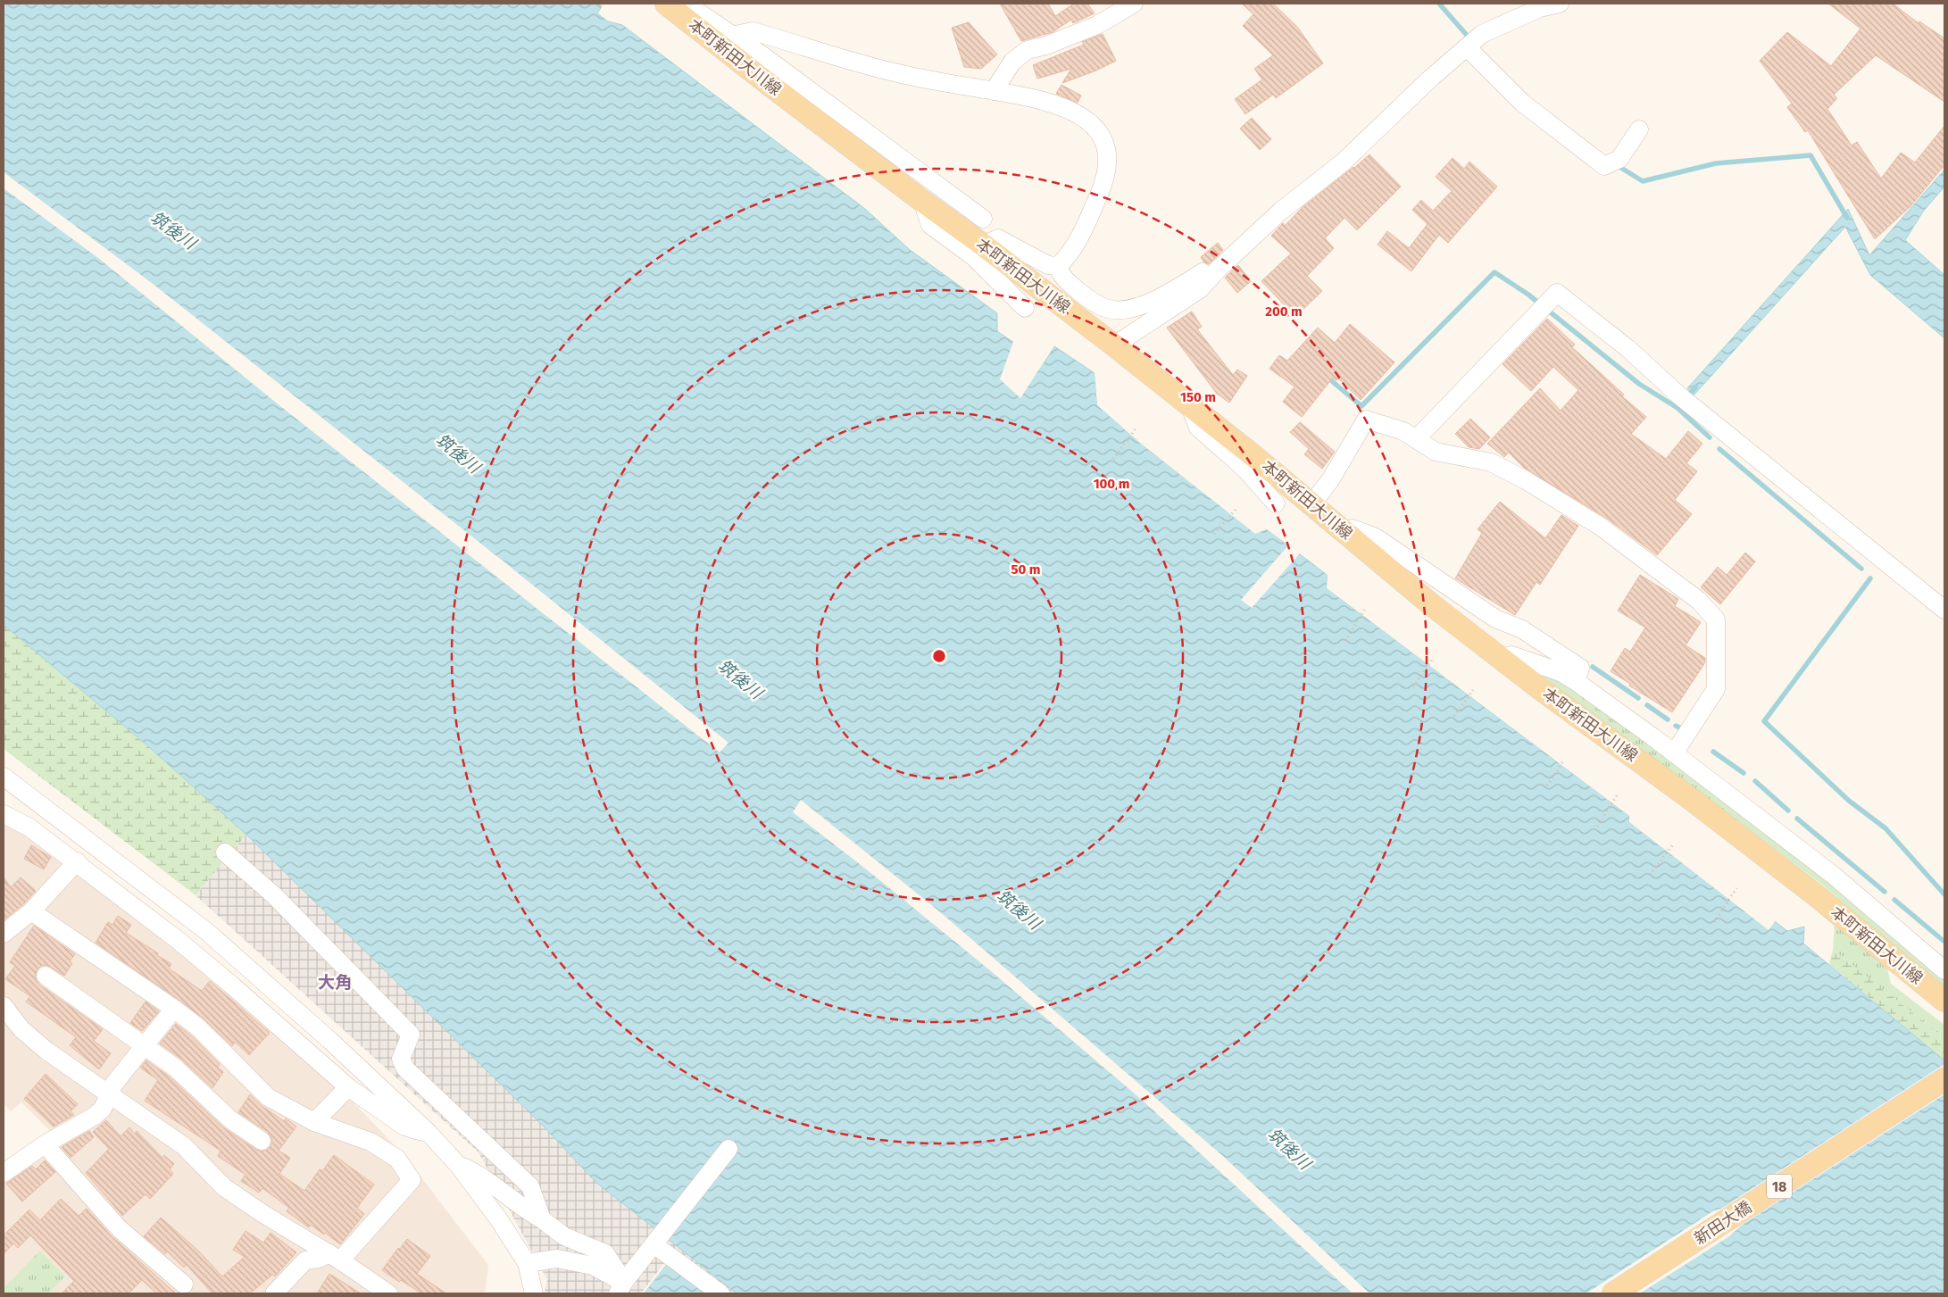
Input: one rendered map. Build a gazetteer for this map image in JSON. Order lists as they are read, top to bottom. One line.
{"streets":{"main road":["本町新田大川線","18","新田大橋"]},"districts":["大角"],"water":["筑後川"],"rings":["200 m","150 m","100 m","50 m"]}
